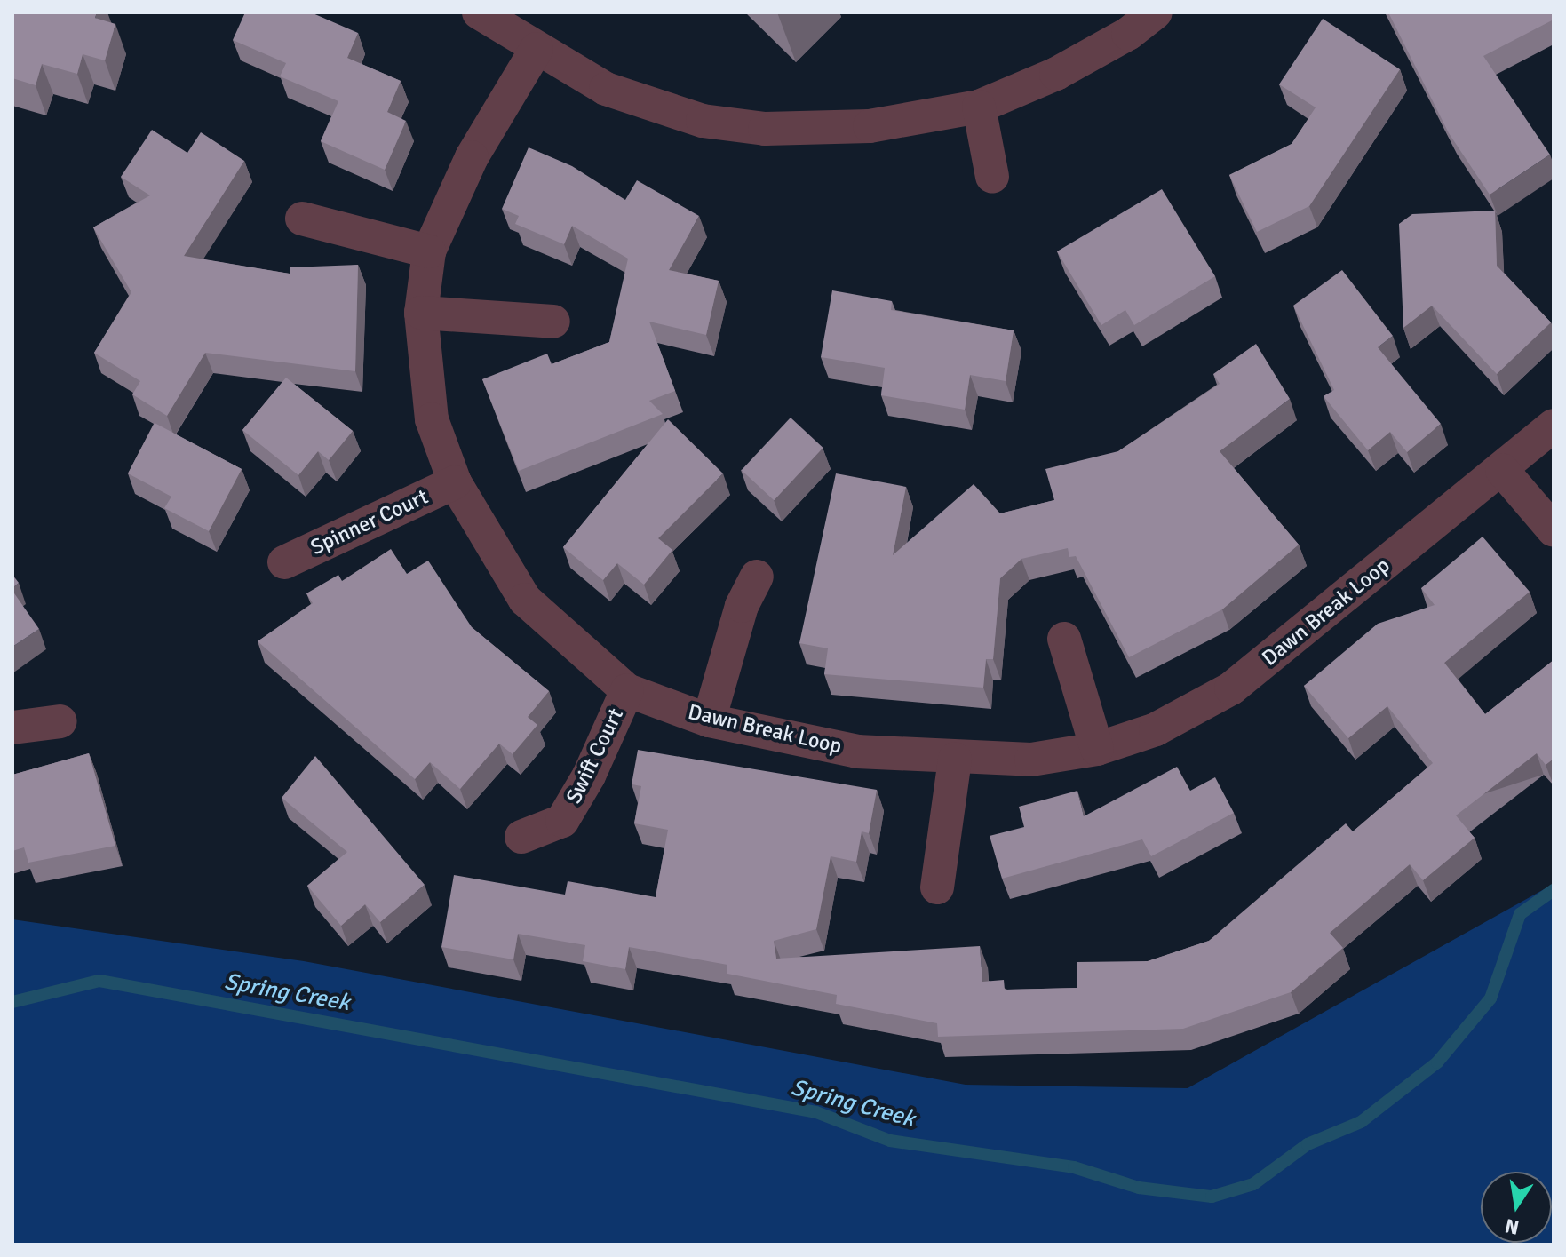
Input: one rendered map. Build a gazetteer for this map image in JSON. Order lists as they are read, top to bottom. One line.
{"streets":{"street":["Spinner Court","Dawn Break Loop","Swift Court"]},"crossings":[["Spinner Court","Dawn Break Loop"],["Dawn Break Loop","Swift Court"]],"water":["Spring Creek"],"north":"bottom"}
